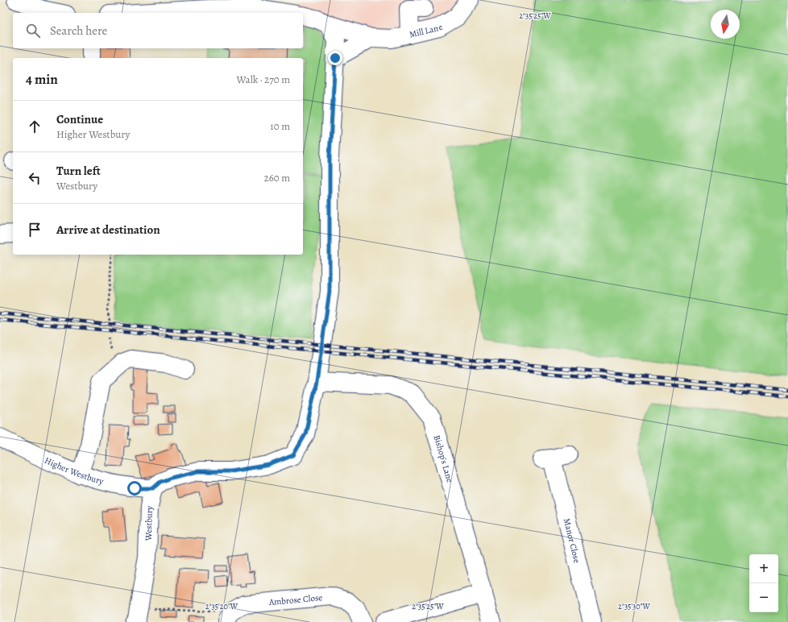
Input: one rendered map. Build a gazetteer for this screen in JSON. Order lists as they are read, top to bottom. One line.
{"streets":{"street":["Mill Lane","Bishop's Lane","Higher Westbury","Westbury","Manor Close","Ambrose Close"]},"crossings":[["Higher Westbury","Westbury"]],"north":"bottom","page":{"search":"Search here","heading":["4 min","Walk · 270 m"],"list":[["Continue","Higher Westbury","10 m"],["Turn left","Westbury","260 m"],"Arrive at destination"],"map_buttons":["+","−"]},"coordinates":["2°35'25\"W","2°35'20\"W","2°35'30\"W"]}
